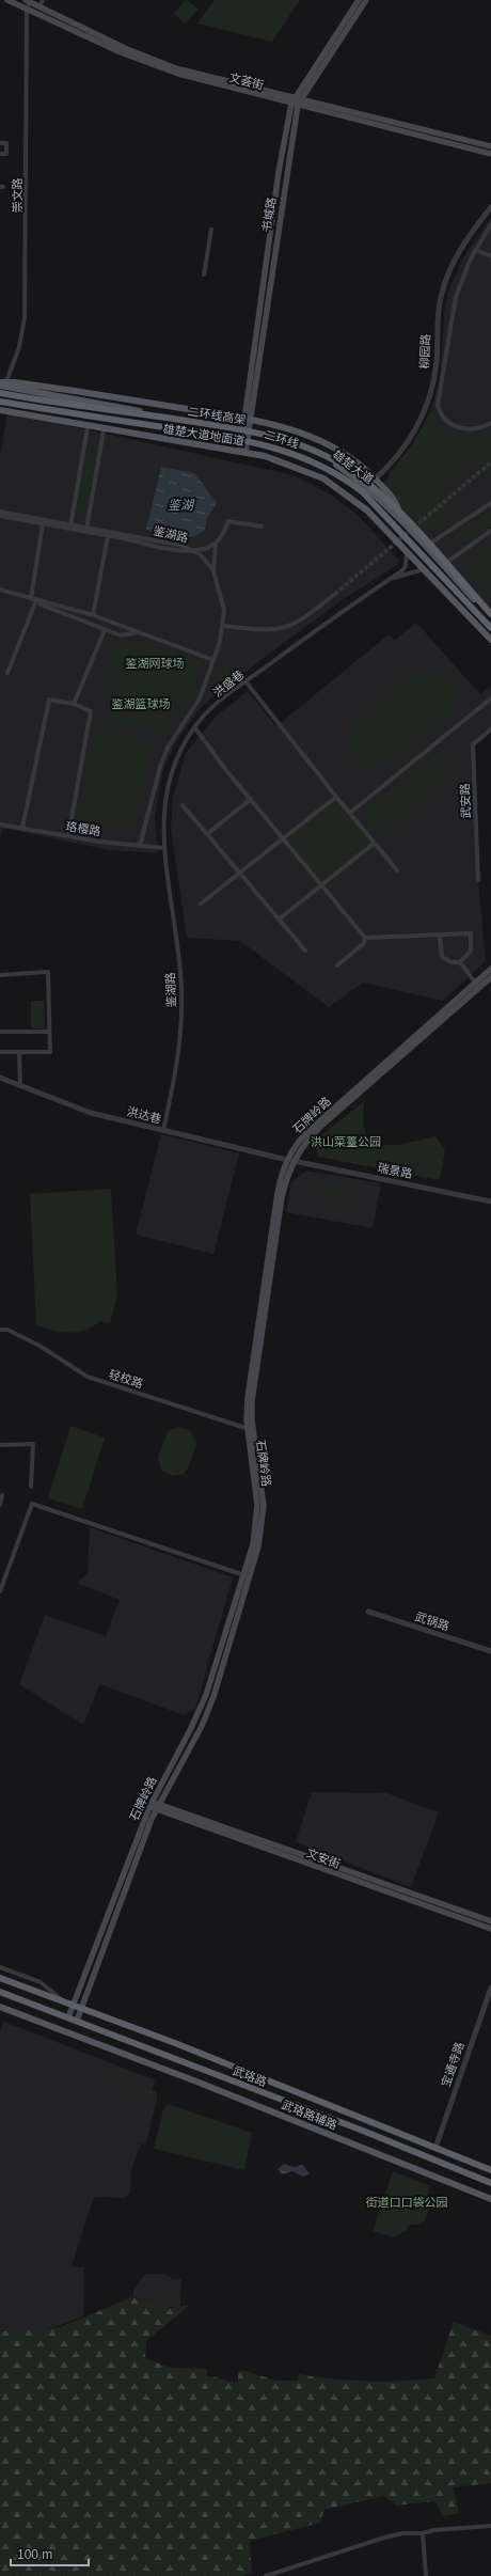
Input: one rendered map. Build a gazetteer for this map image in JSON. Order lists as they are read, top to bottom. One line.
{"streets":{"highway":["二环线高架","二环线","武珞路"],"main road":["文荟街","书城路","雄楚大道地面道","雄楚大道","石牌岭路","文安街","武珞路辅路"],"street":["崇文路","柳园路","鉴湖路","洪盛巷","武安路","珞樱路","洪达巷","瑞景路","轻校路","武锅路","宝通寺路"]},"crossings":[["文荟街","崇文路"],["文荟街","书城路"],["崇文路","二环线高架"],["崇文路","雄楚大道"],["书城路","雄楚大道地面道"],["书城路","雄楚大道"],["柳园路","雄楚大道"],["二环线高架","雄楚大道"],["雄楚大道地面道","洪盛巷"],["鉴湖路","洪盛巷"],["鉴湖路","珞樱路"],["鉴湖路","洪达巷"],["洪盛巷","珞樱路"],["洪达巷","石牌岭路"],["洪达巷","瑞景路"],["石牌岭路","瑞景路"],["石牌岭路","轻校路"],["石牌岭路","文安街"],["石牌岭路","武珞路"],["宝通寺路","武珞路"]],"water":["鉴湖"],"parks":["鉴湖网球场","鉴湖篮球场","洪山菜薹公园","街道口口袋公园"],"scale_bar":"100 m"}
